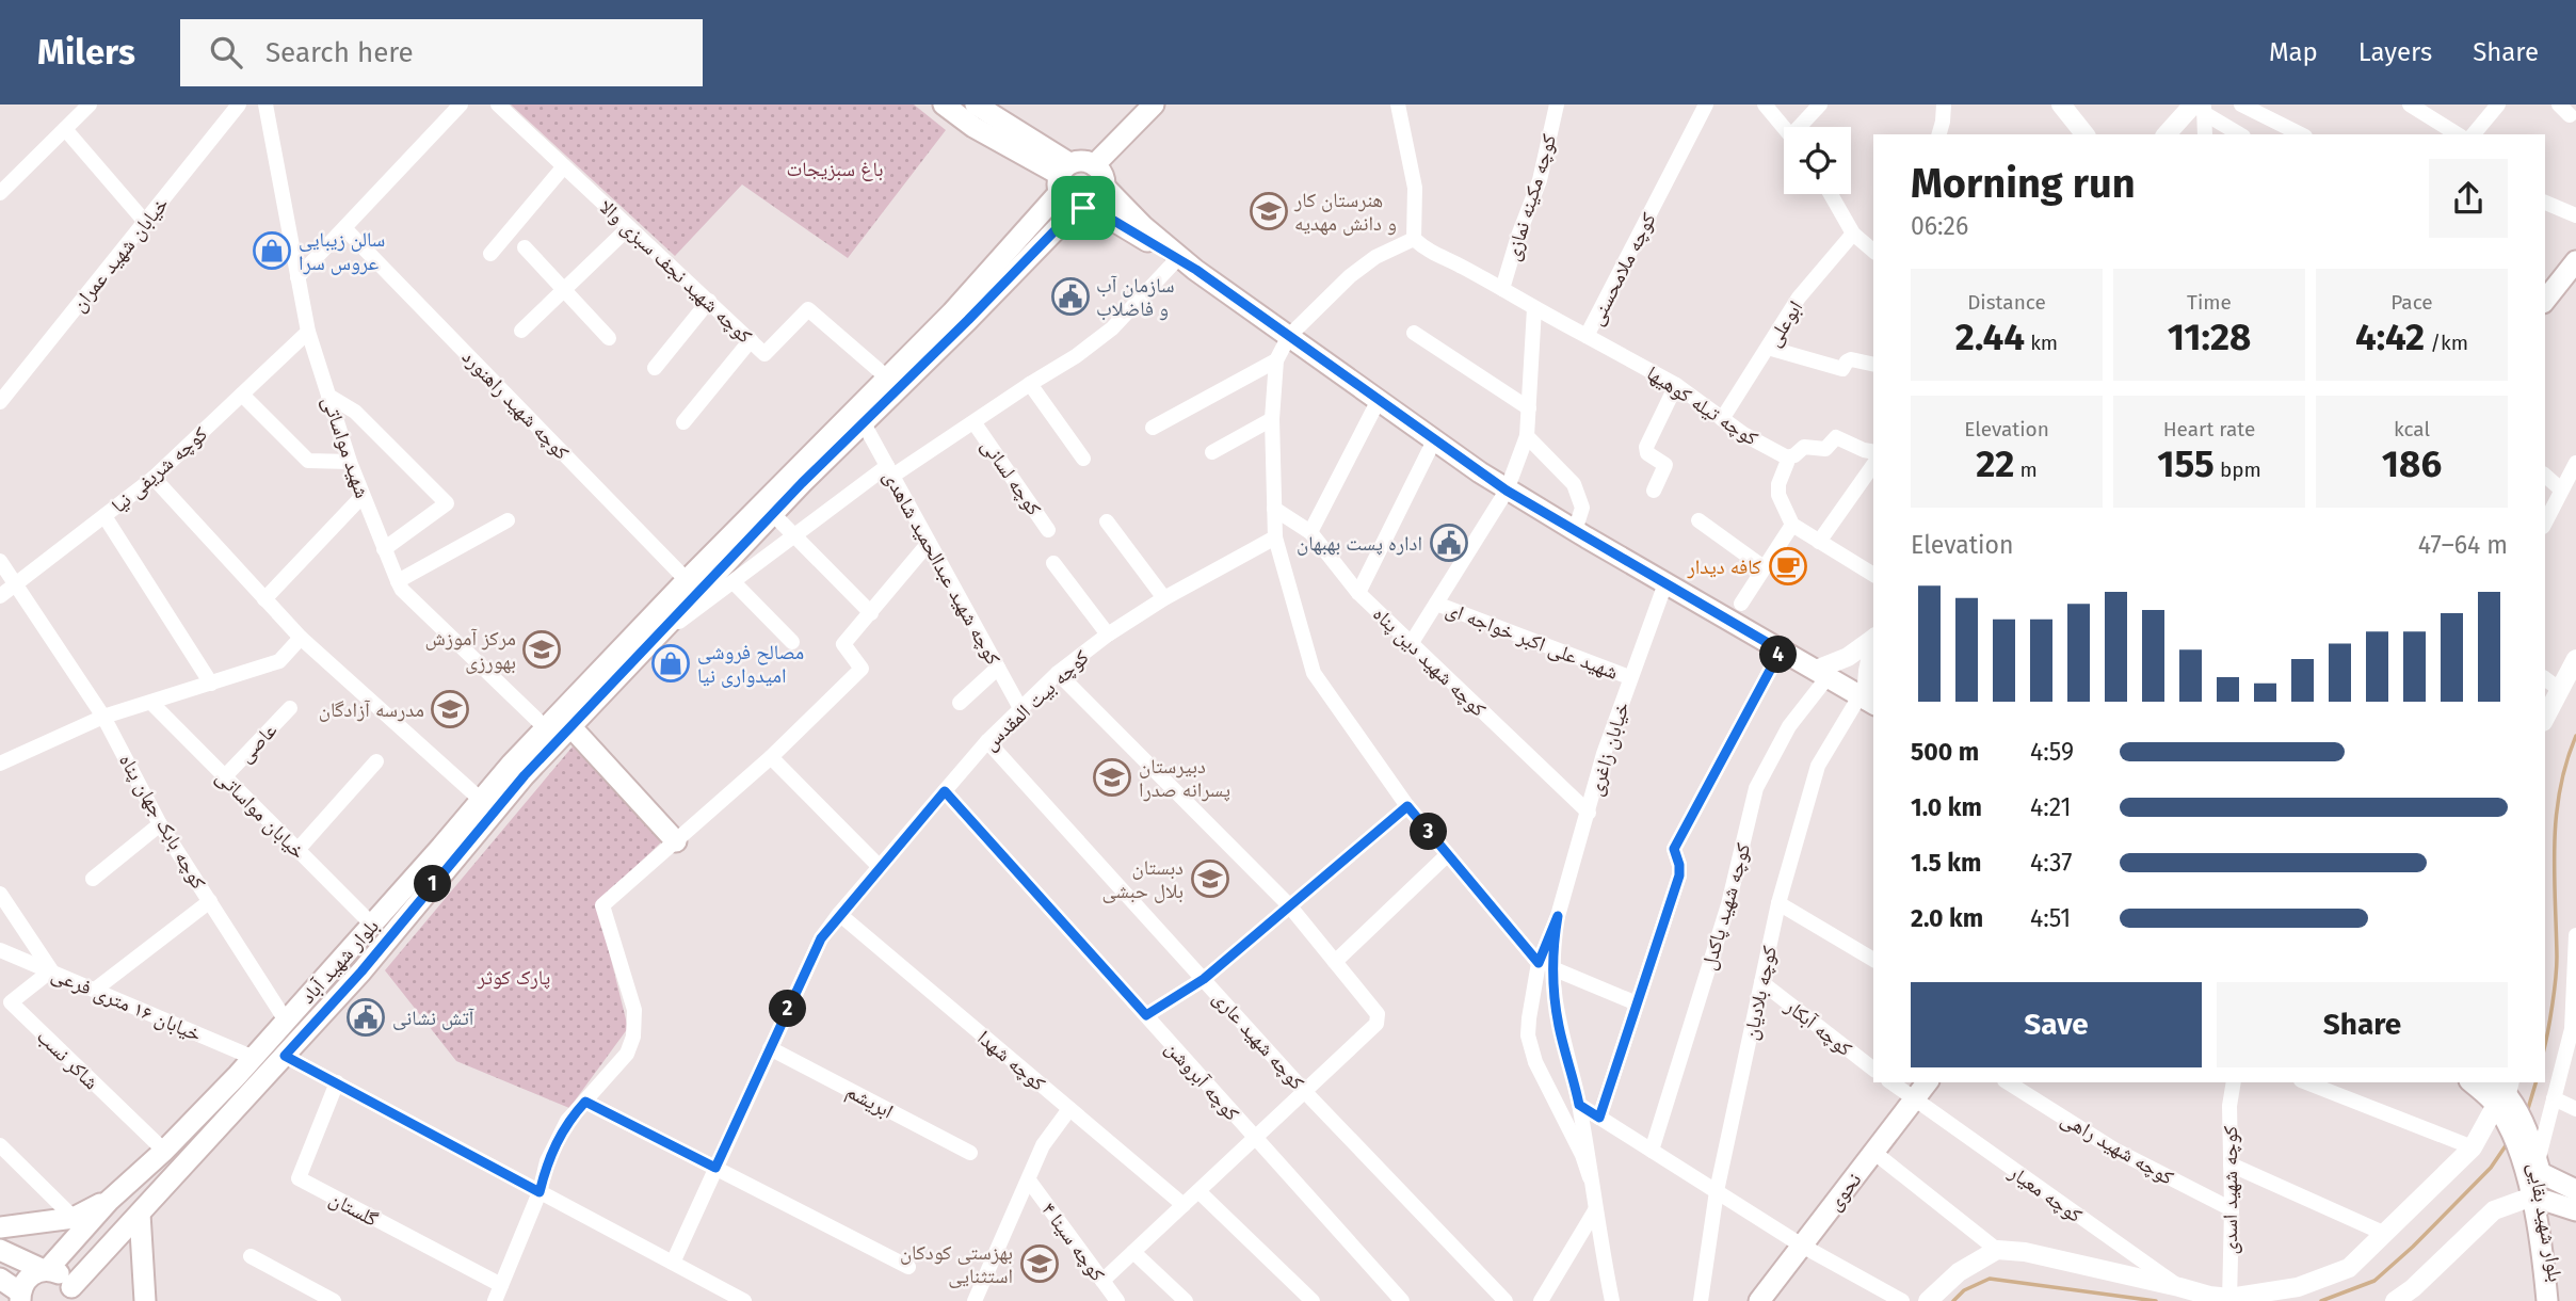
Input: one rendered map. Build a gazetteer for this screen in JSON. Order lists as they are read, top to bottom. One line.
{"streets":{"main road":["بلوار شهید آباد","نحوی","بلوار شهید بقایی"],"street":["کوچه مکینه نمازی","خیابان شهید عمران","کوچه ملامحسنی","کوچه شهید نجف سبزی والا","ابوعلی","کوچه شهید راهنورد","کوچه تیله کوهیها","شهید مواساتی","کوچه شریفی نیا","کوچه لسانی","کوچه شهید عبدالحمید شاهدی","شهید علی اکبر خواجه ای","کوچه شهید دین پناه","کوچه بیت المقدس","عاصی","خیابان زاغری","خیابان مواساتی","کوچه بابک جهان پناه","کوچه شهید پاکدل","کوچه بلادیان","خیابان ۱۶ متری فرعی","کوچه آبکار","کوچه شهید عاری","شاکر نسب","کوچه شهدا","کوچه آبروشن","ابریشم","کوچه شهید راهی","کوچه شهید اسدی","کوچه معیار","گلستان","کوچه سینا ۴"]},"crossings":[["کوچه مکینه نمازی","کوچه ملامحسنی"],["کوچه ملامحسنی","کوچه تیله کوهیها"],["کوچه شهید نجف سبزی والا","بلوار شهید آباد"],["ابوعلی","کوچه تیله کوهیها"],["کوچه شهید راهنورد","بلوار شهید آباد"],["شهید مواساتی","کوچه شریفی نیا"],["شهید مواساتی","بلوار شهید آباد"],["کوچه شریفی نیا","کوچه بابک جهان پناه"],["کوچه شهید عبدالحمید شاهدی","کوچه بیت المقدس"],["کوچه شهید عبدالحمید شاهدی","بلوار شهید آباد"],["شهید علی اکبر خواجه ای","خیابان زاغری"],["کوچه شهید دین پناه","خیابان زاغری"],["کوچه بیت المقدس","کوچه شهید عاری"],["کوچه بیت المقدس","کوچه شهدا"],["کوچه بیت المقدس","کوچه آبروشن"],["کوچه بیت المقدس","ابریشم"],["عاصی","خیابان مواساتی"],["خیابان مواساتی","بلوار شهید آباد"],["کوچه بابک جهان پناه","بلوار شهید آباد"],["بلوار شهید آباد","خیابان ۱۶ متری فرعی"],["بلوار شهید آباد","شاکر نسب"],["کوچه بلادیان","کوچه آبکار"],["خیابان ۱۶ متری فرعی","شاکر نسب"],["کوچه شهید راهی","کوچه شهید اسدی"],["نحوی","کوچه معیار"]],"parks":["باغ سبزیجات","پارک کوثر"],"places":{"school or university":["هنرستان کار و دانش مهدیه","مرکز آموزش بهورزی","مدرسه آزادگان","دبیرستان پسرانه صدرا","دبستان بلال حبشی","بهزستی کودکان استثنایی"],"shop":["سالن زیبایی عروس سرا","مصالح فروشی امیدواری نیا"],"public building":["سازمان آب و فاضلاب","اداره پست بهبهان","آتش نشانی"],"cafe":["کافه دیدار"]},"page":{"header":"Milers","search":"Search here","nav":["Map","Layers","Share"],"heading":["Morning run","06:26"],"stats":[["Distance","2.44 km"],["Time","11:28"],["Pace","4:42 /km"],["Elevation","22 m"],["Heart rate","155 bpm"],["kcal","186"]],"chart":["Elevation","47–64 m"],"pins":["4","3","1","2"],"list":[{"name":"500 m","note":"4:59"},{"name":"1.0 km","note":"4:21"},{"name":"1.5 km","note":"4:37"},{"name":"2.0 km","note":"4:51"}],"buttons":["Save","Share"]}}
